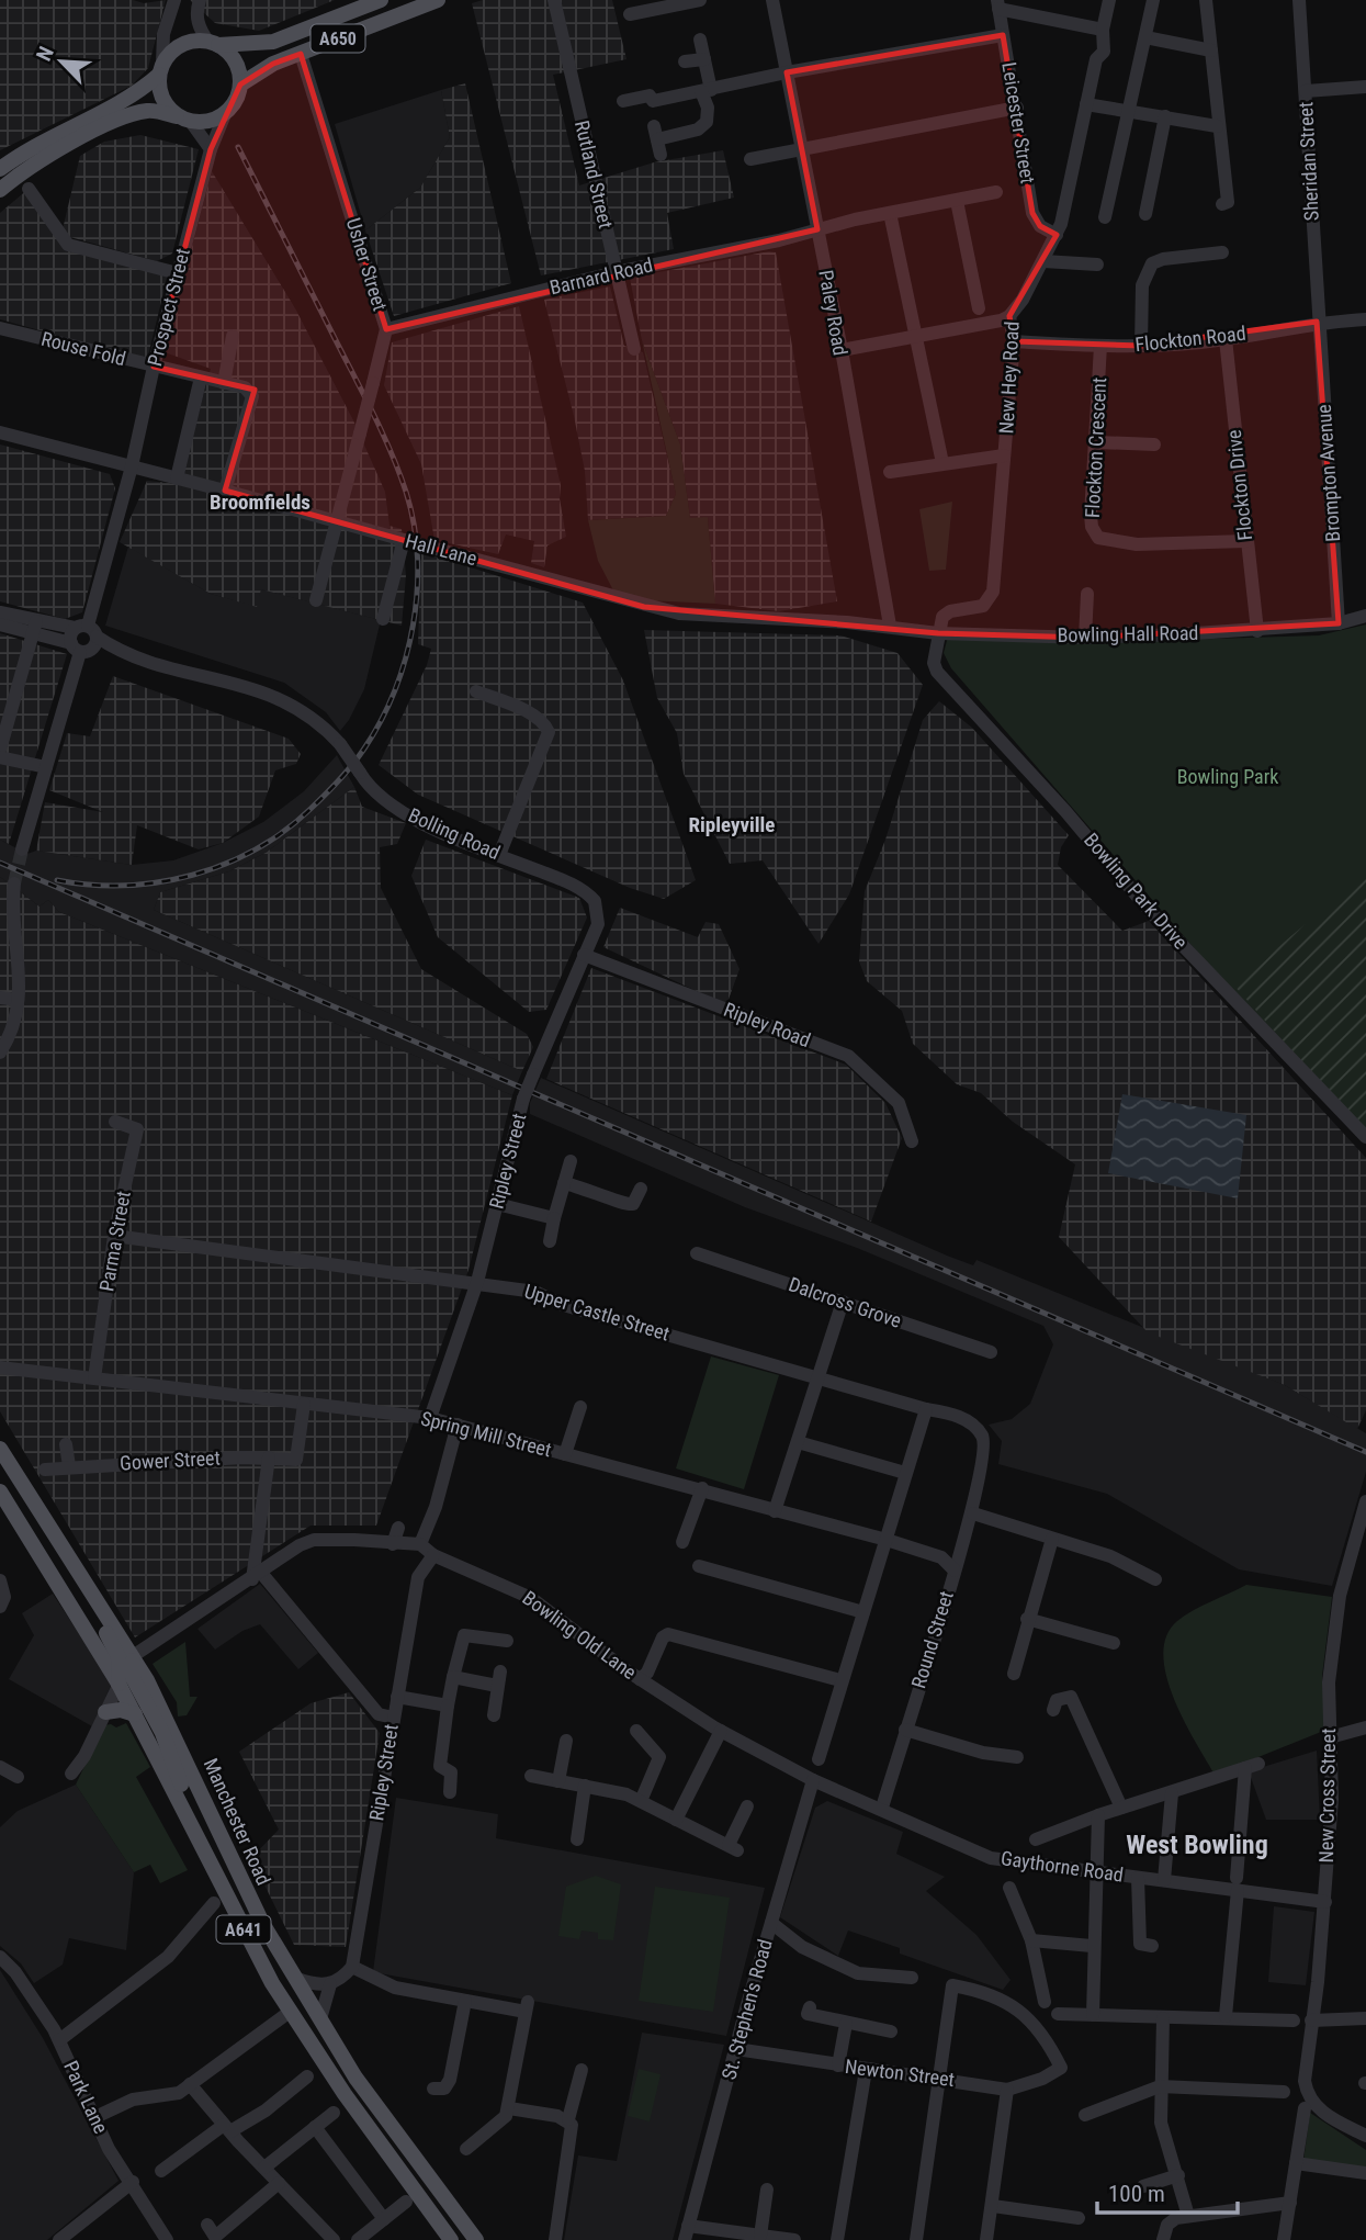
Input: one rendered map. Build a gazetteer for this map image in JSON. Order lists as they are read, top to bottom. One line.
{"streets":{"main road":["A650","Manchester Road","A641"],"street":["Leicester Street","Sheridan Street","Rutland Street","Usher Street","Barnard Road","Prospect Street","Paley Road","Flockton Road","Rouse Fold","New Hey Road","Flockton Crescent","Brompton Avenue","Flockton Drive","Hall Lane","Bowling Hall Road","Bolling Road","Bowling Park Drive","Ripley Road","Ripley Street","Parma Street","Dalcross Grove","Upper Castle Street","Spring Mill Street","Gower Street","Bowling Old Lane","Round Street","New Cross Street","Gaythorne Road","St. Stephen's Road","Newton Street","Park Lane"]},"crossings":[["A650","Usher Street"],["A650","Prospect Street"],["Leicester Street","New Hey Road"],["Sheridan Street","Flockton Road"],["Sheridan Street","Brompton Avenue"],["Rutland Street","Barnard Road"],["Usher Street","Barnard Road"],["Usher Street","Hall Lane"],["Barnard Road","Paley Road"],["Prospect Street","Rouse Fold"],["Prospect Street","Hall Lane"],["Prospect Street","Bolling Road"],["Paley Road","Hall Lane"],["Paley Road","Bowling Hall Road"],["Flockton Road","New Hey Road"],["Flockton Road","Flockton Crescent"],["Flockton Road","Brompton Avenue"],["Flockton Road","Flockton Drive"],["Rouse Fold","Hall Lane"],["New Hey Road","Bowling Hall Road"],["New Hey Road","Bowling Park Drive"],["Flockton Crescent","Flockton Drive"],["Brompton Avenue","Bowling Hall Road"],["Flockton Drive","Bowling Hall Road"],["Hall Lane","Bowling Hall Road"],["Bowling Hall Road","Bowling Park Drive"],["Bolling Road","Ripley Street"],["Ripley Road","Ripley Street"],["Ripley Street","Upper Castle Street"],["Ripley Street","Spring Mill Street"],["Ripley Street","Bowling Old Lane"],["Parma Street","Upper Castle Street"],["Parma Street","Spring Mill Street"],["Upper Castle Street","Round Street"],["Spring Mill Street","Gower Street"],["Spring Mill Street","Round Street"],["Bowling Old Lane","Gaythorne Road"],["Bowling Old Lane","St. Stephen's Road"],["Round Street","Gaythorne Road"],["New Cross Street","Gaythorne Road"],["Gaythorne Road","St. Stephen's Road"],["St. Stephen's Road","Newton Street"]],"districts":["Broomfields","Ripleyville","West Bowling"],"parks":["Bowling Park"],"scale_bar":"100 m","north":"top left"}
